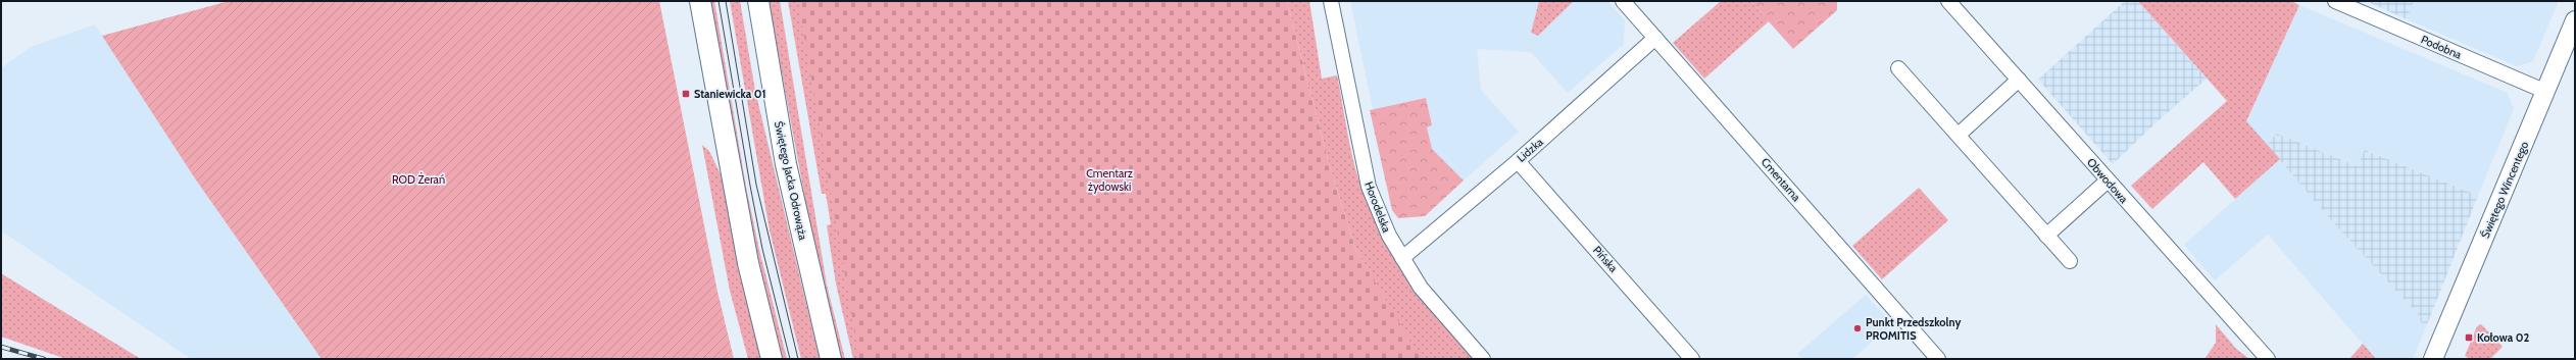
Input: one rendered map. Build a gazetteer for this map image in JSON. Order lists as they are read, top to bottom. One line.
{"streets":{"main road":["Świętego Jacka Odrowąża"],"street":["Podobna","Lidzka","Cmentarna","Obwodowa","Świętego Wincentego","Horodelska","Pińska"]},"crossings":[["Podobna","Świętego Wincentego"],["Lidzka","Cmentarna"],["Lidzka","Horodelska"],["Lidzka","Pińska"]],"parks":["Cmentarz żydowski","ROD Żerań"],"places":{"transit":["Staniewicka 01","Kołowa 02"],"other":["Punkt Przedszkolny PROMITIS"]}}
